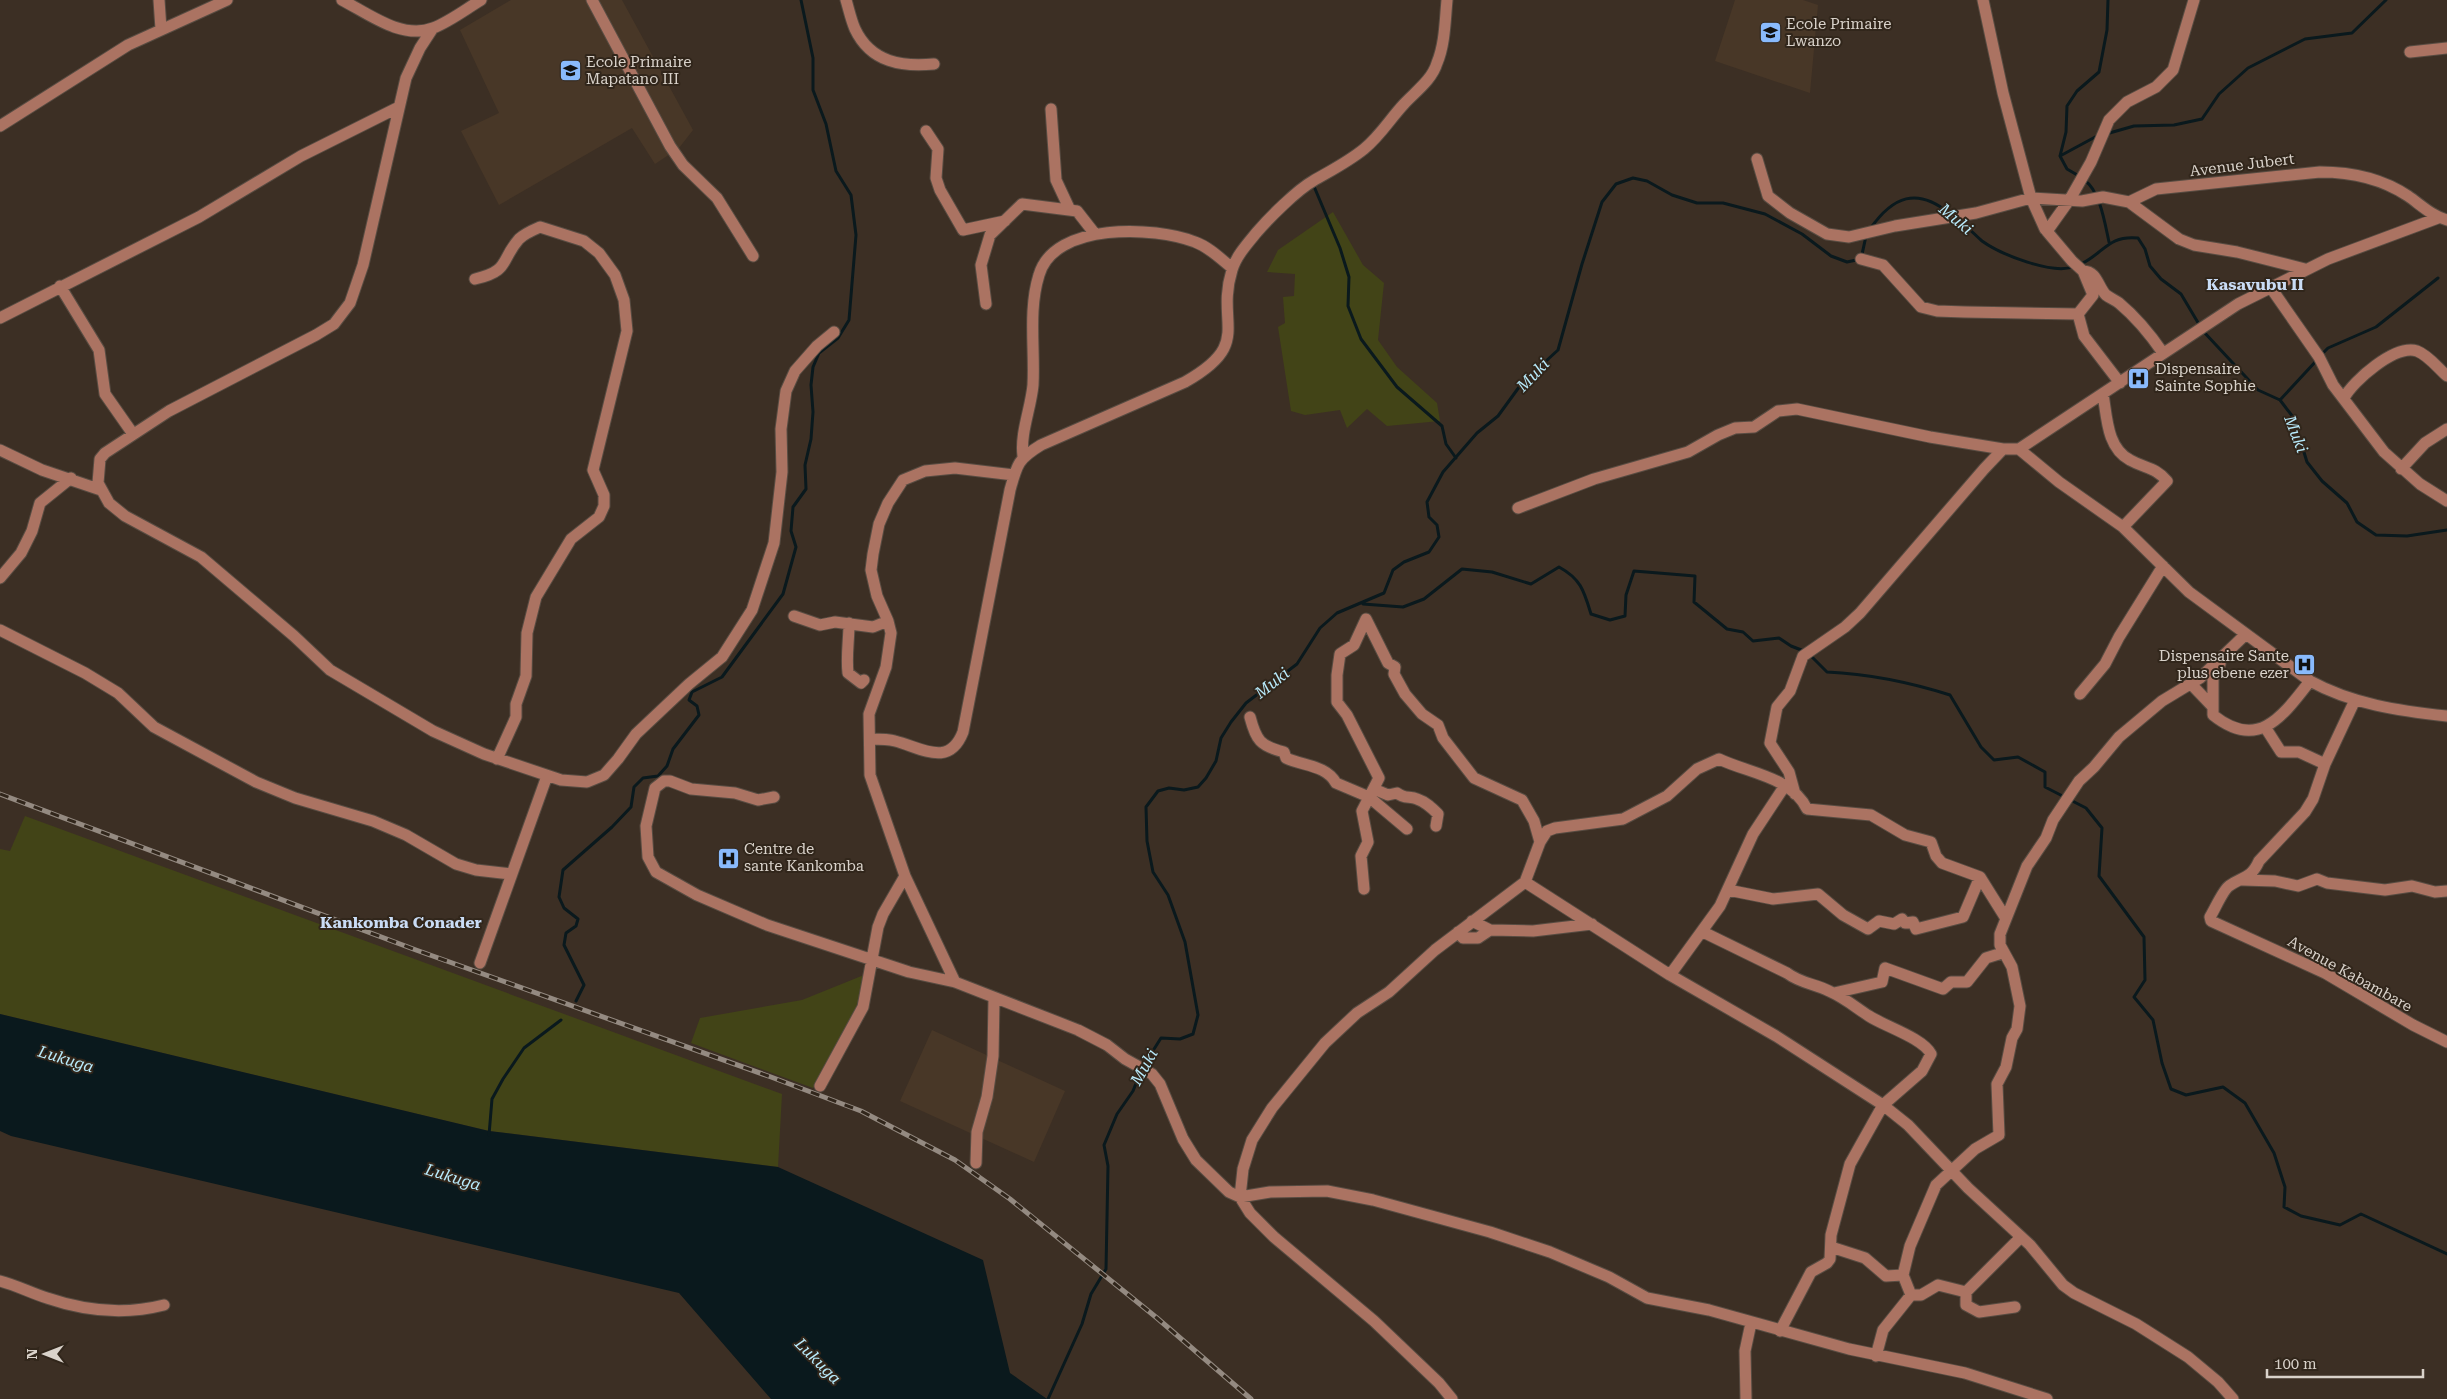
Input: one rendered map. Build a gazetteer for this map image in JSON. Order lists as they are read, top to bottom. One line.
{"streets":{"street":["Avenue Jubert","Avenue Kabambare"]},"districts":["Kasavubu II","Kankomba Conader"],"water":["Muki","Lukuga"],"places":{"school or university":["Ecole Primaire Lwanzo","Ecole Primaire Mapatano III"],"hospital":["Dispensaire Sainte Sophie","Dispensaire Sante plus ebene ezer","Centre de sante Kankomba"]},"scale_bar":"100 m","north":"left"}
